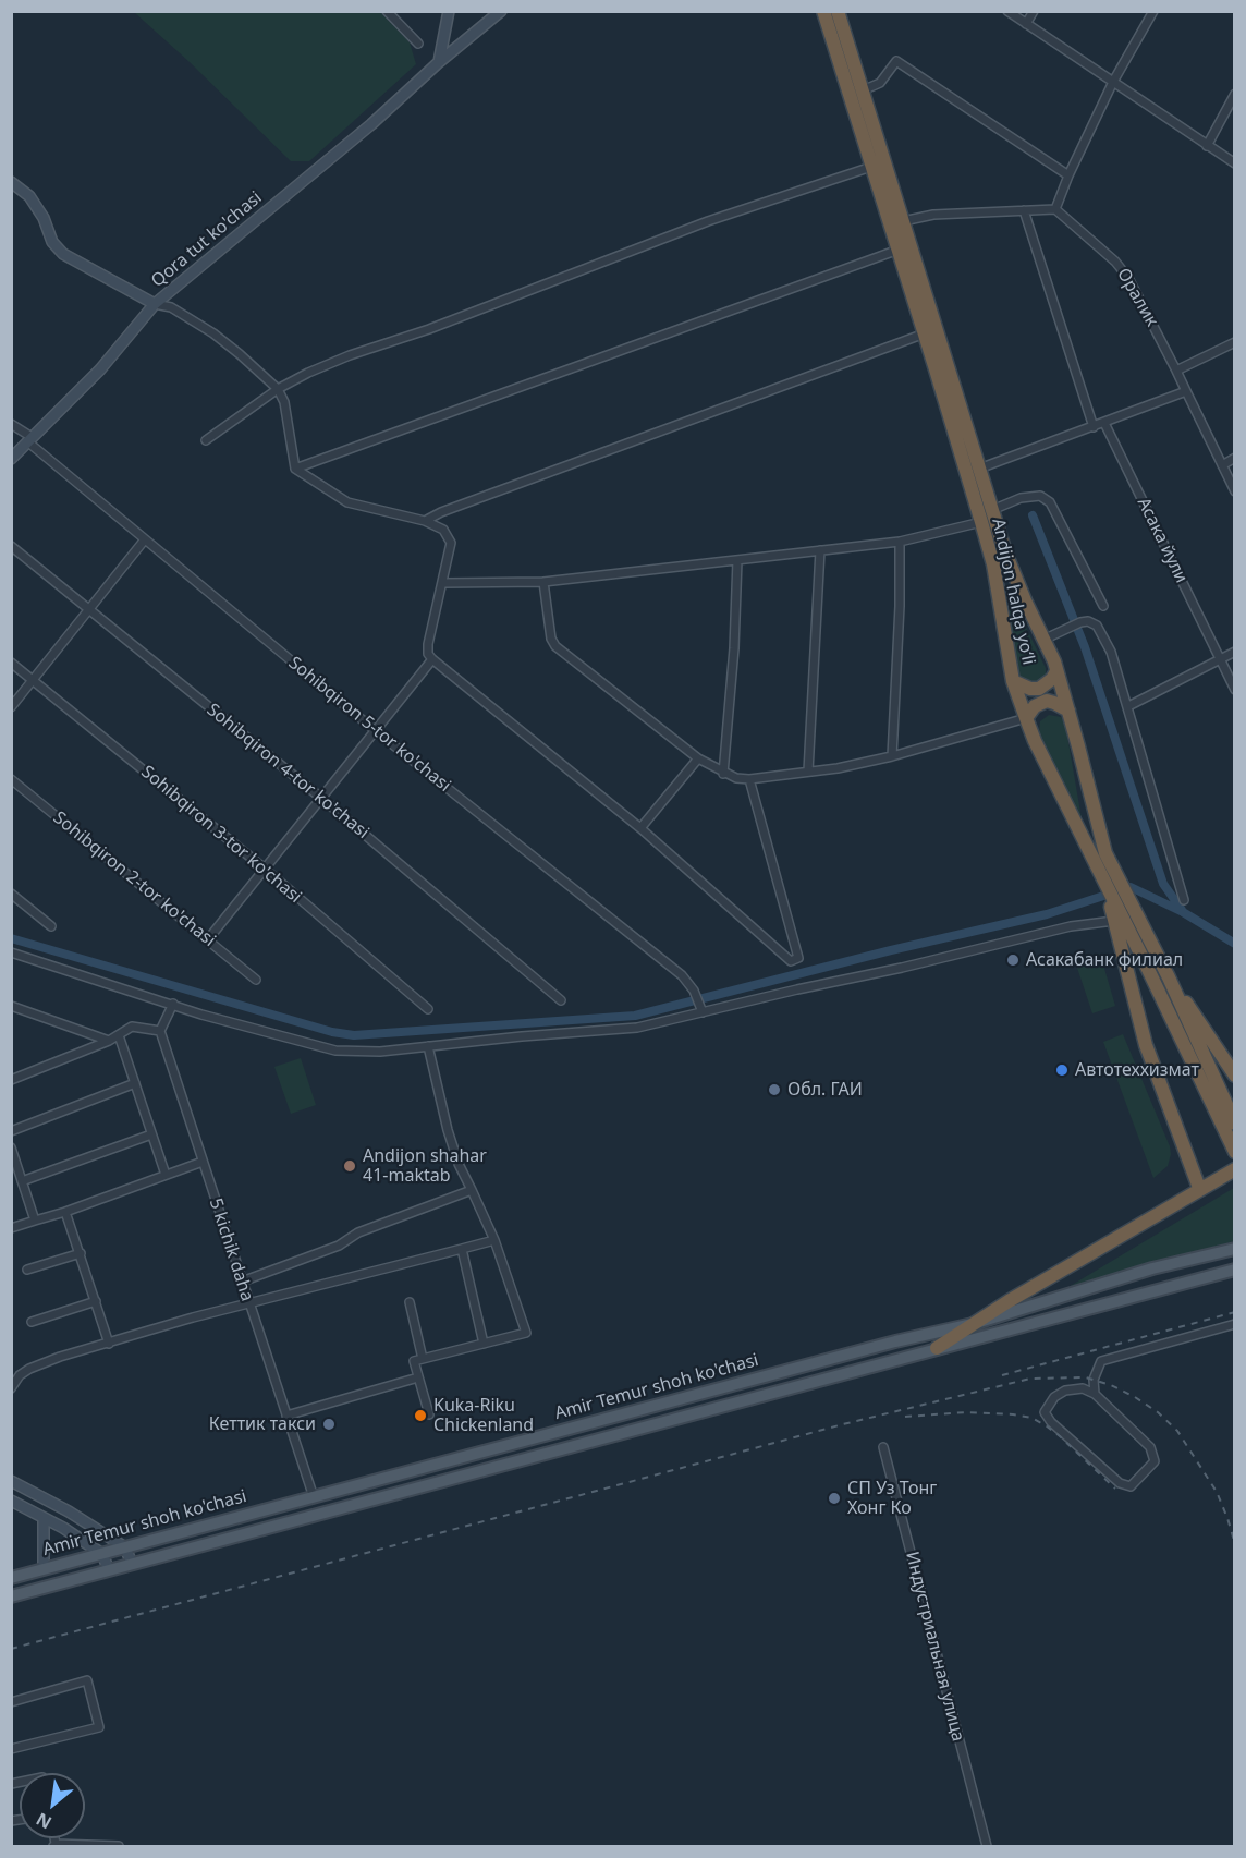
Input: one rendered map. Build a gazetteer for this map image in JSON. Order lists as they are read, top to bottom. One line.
{"streets":{"highway":["Andijon halqa yo‘li"],"main road":["Amir Temur shoh ko'chasi"],"street":["Qora tut ko'chasi","Оралик","Асака йули","Sohibqiron 5-tor ko'chasi","Sohibqiron 4-tor ko'chasi","Sohibqiron 3-tor ko'chasi","Sohibqiron 2-tor ko'chasi","5 kichik daha","Индустриальная улица"]},"crossings":[["Qora tut ko'chasi","Sohibqiron 5-tor ko'chasi"],["5 kichik daha","Amir Temur shoh ko'chasi"]],"places":["Асакабанк филиал","Автотеххизмат","Обл. ГАИ","Andijon shahar 41-maktab","Kuka-Riku Chickenland","Кеттик такси","СП Уз Тонг Хонг Ко"],"north":"bottom left"}
